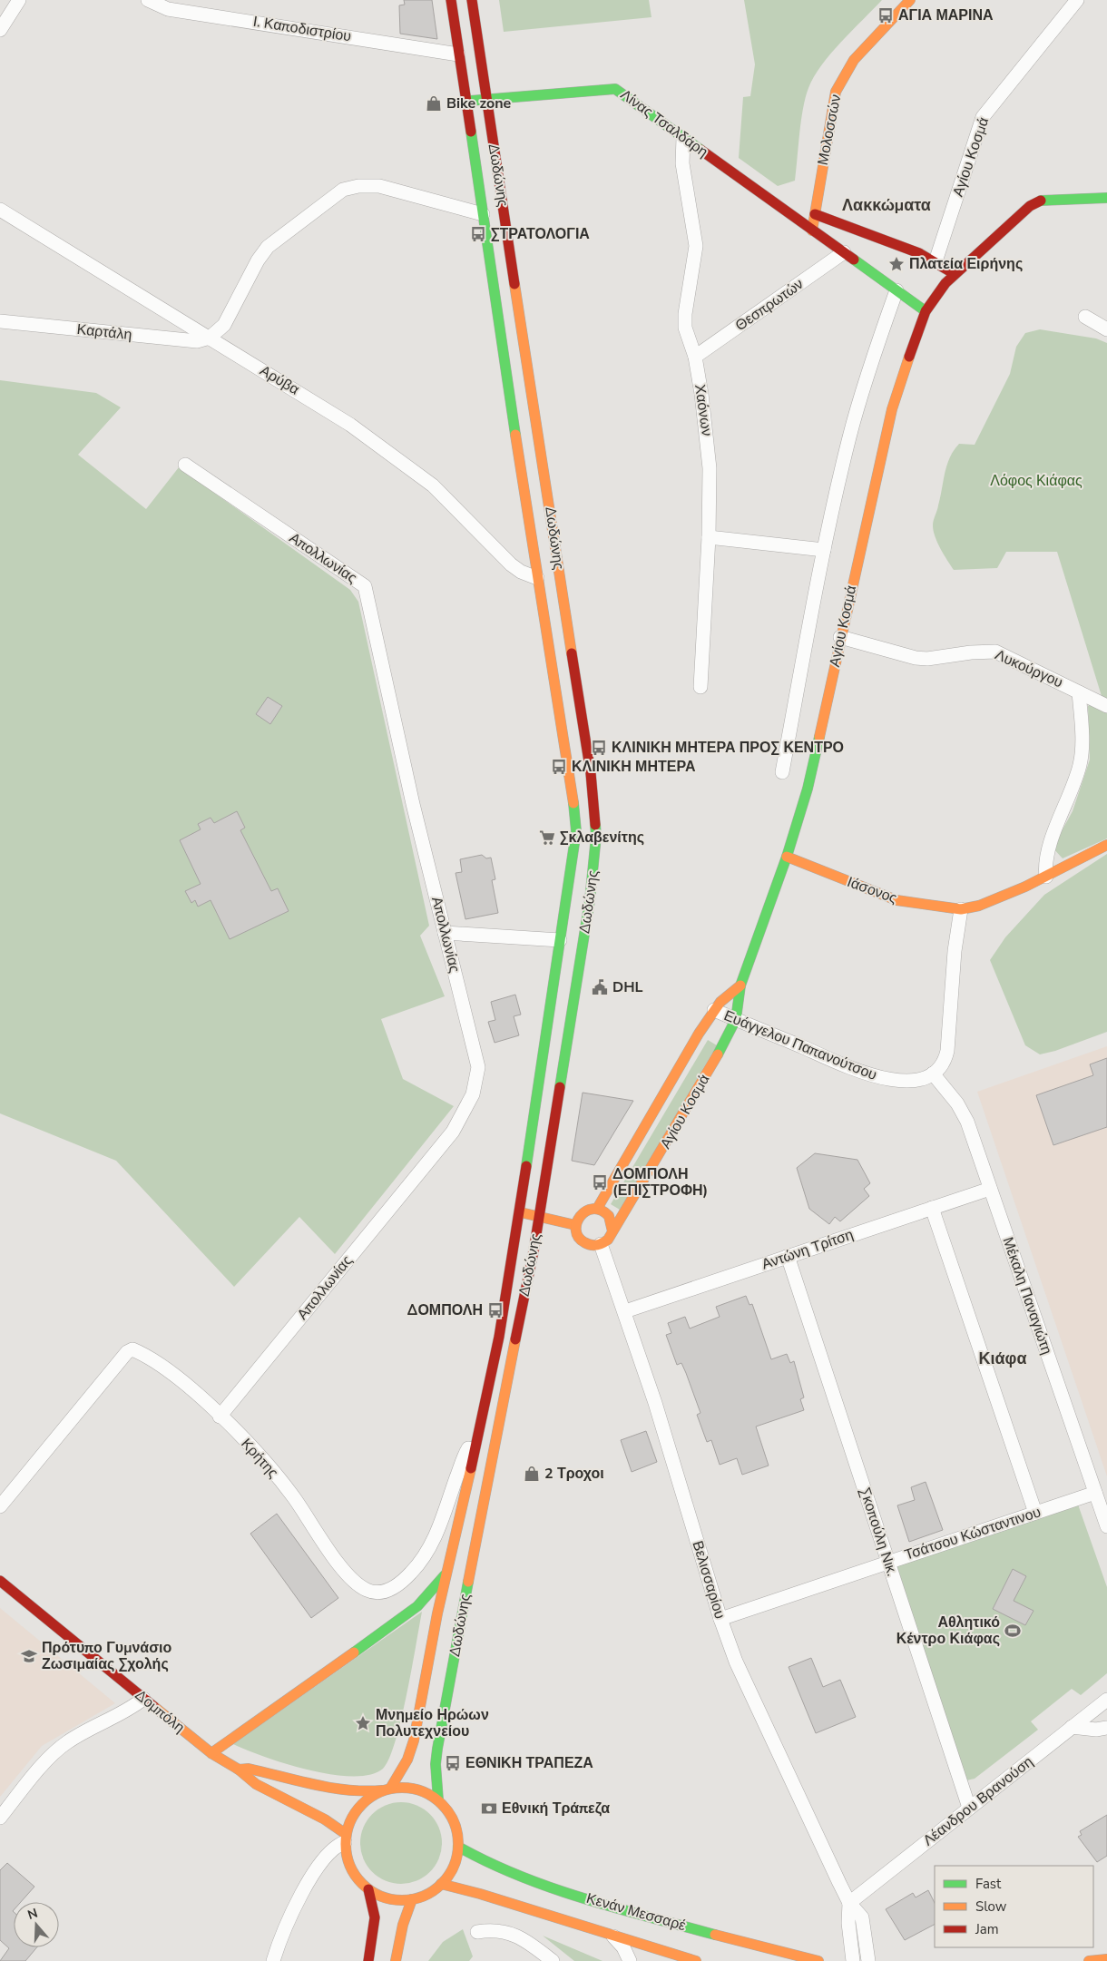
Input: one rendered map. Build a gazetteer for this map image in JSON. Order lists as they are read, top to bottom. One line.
{"streets":{"main road":["Λίνας Τσαλδάρη","Μολοσσών","Αγίου Κοσμά","Δωδώνης","Ιάσονος","Δομπόλη","Κενάν Μεσσαρέ"],"street":["Ι. Καποδιστρίου","Θεσπρωτών","Καρτάλη","Αρύβα","Χαόνων","Απολλωνίας","Λυκούργου","Ευάγγελου Παπανούτσου","Αντώνη Τρίτση","Μέκαλη Παναγιώτη","Κρήτης","Σκοπούλη Νικ.","Τσάτσου Κώσταντινου","Βελισσαρίου","Λέανδρου Βρανούση"]},"crossings":[["Ι. Καποδιστρίου","Δωδώνης"],["Λίνας Τσαλδάρη","Μολοσσών"],["Λίνας Τσαλδάρη","Αγίου Κοσμά"],["Λίνας Τσαλδάρη","Δωδώνης"],["Λίνας Τσαλδάρη","Θεσπρωτών"],["Λίνας Τσαλδάρη","Χαόνων"],["Αγίου Κοσμά","Λυκούργου"],["Αγίου Κοσμά","Ιάσονος"],["Αγίου Κοσμά","Ευάγγελου Παπανούτσου"],["Αγίου Κοσμά","Βελισσαρίου"],["Δωδώνης","Αρύβα"],["Δωδώνης","Κρήτης"],["Δωδώνης","Δομπόλη"],["Δωδώνης","Κενάν Μεσσαρέ"],["Θεσπρωτών","Χαόνων"],["Καρτάλη","Αρύβα"],["Απολλωνίας","Κρήτης"],["Ευάγγελου Παπανούτσου","Μέκαλη Παναγιώτη"],["Αντώνη Τρίτση","Μέκαλη Παναγιώτη"],["Αντώνη Τρίτση","Σκοπούλη Νικ."],["Αντώνη Τρίτση","Βελισσαρίου"],["Μέκαλη Παναγιώτη","Τσάτσου Κώσταντινου"],["Σκοπούλη Νικ.","Τσάτσου Κώσταντινου"],["Σκοπούλη Νικ.","Λέανδρου Βρανούση"],["Τσάτσου Κώσταντινου","Βελισσαρίου"],["Βελισσαρίου","Λέανδρου Βρανούση"],["Δομπόλη","Κενάν Μεσσαρέ"]],"districts":["Λακκώματα","Κιάφα"],"parks":["Λόφος Κιάφας"],"places":{"bus stop":["ΑΓΙΑ ΜΑΡΙΝΑ","ΣΤΡΑΤΟΛΟΓΙΑ","ΚΛΙΝΙΚΗ ΜΗΤΕΡΑ ΠΡΟΣ ΚΕΝΤΡΟ","ΚΛΙΝΙΚΗ ΜΗΤΕΡΑ","ΔΟΜΠΟΛΗ (ΕΠΙΣΤΡΟΦΗ)","ΔΟΜΠΟΛΗ","ΕΘΝΙΚΗ ΤΡΑΠΕΖΑ"],"shop":["Bike zone","2 Τροχοι"],"place":["Πλατεία Ειρήνης","Μνημείο Ηρώων Πολυτεχνείου"],"supermarket":["Σκλαβενίτης"],"public building":["DHL"],"sports":["Αθλητικό Κέντρο Κιάφας"],"school or university":["Πρότυπο Γυμνάσιο Ζωσιμαίας Σχολής"],"bank":["Εθνική Τράπεζα"]},"legend":["Fast","Slow","Jam"],"north":"top"}
